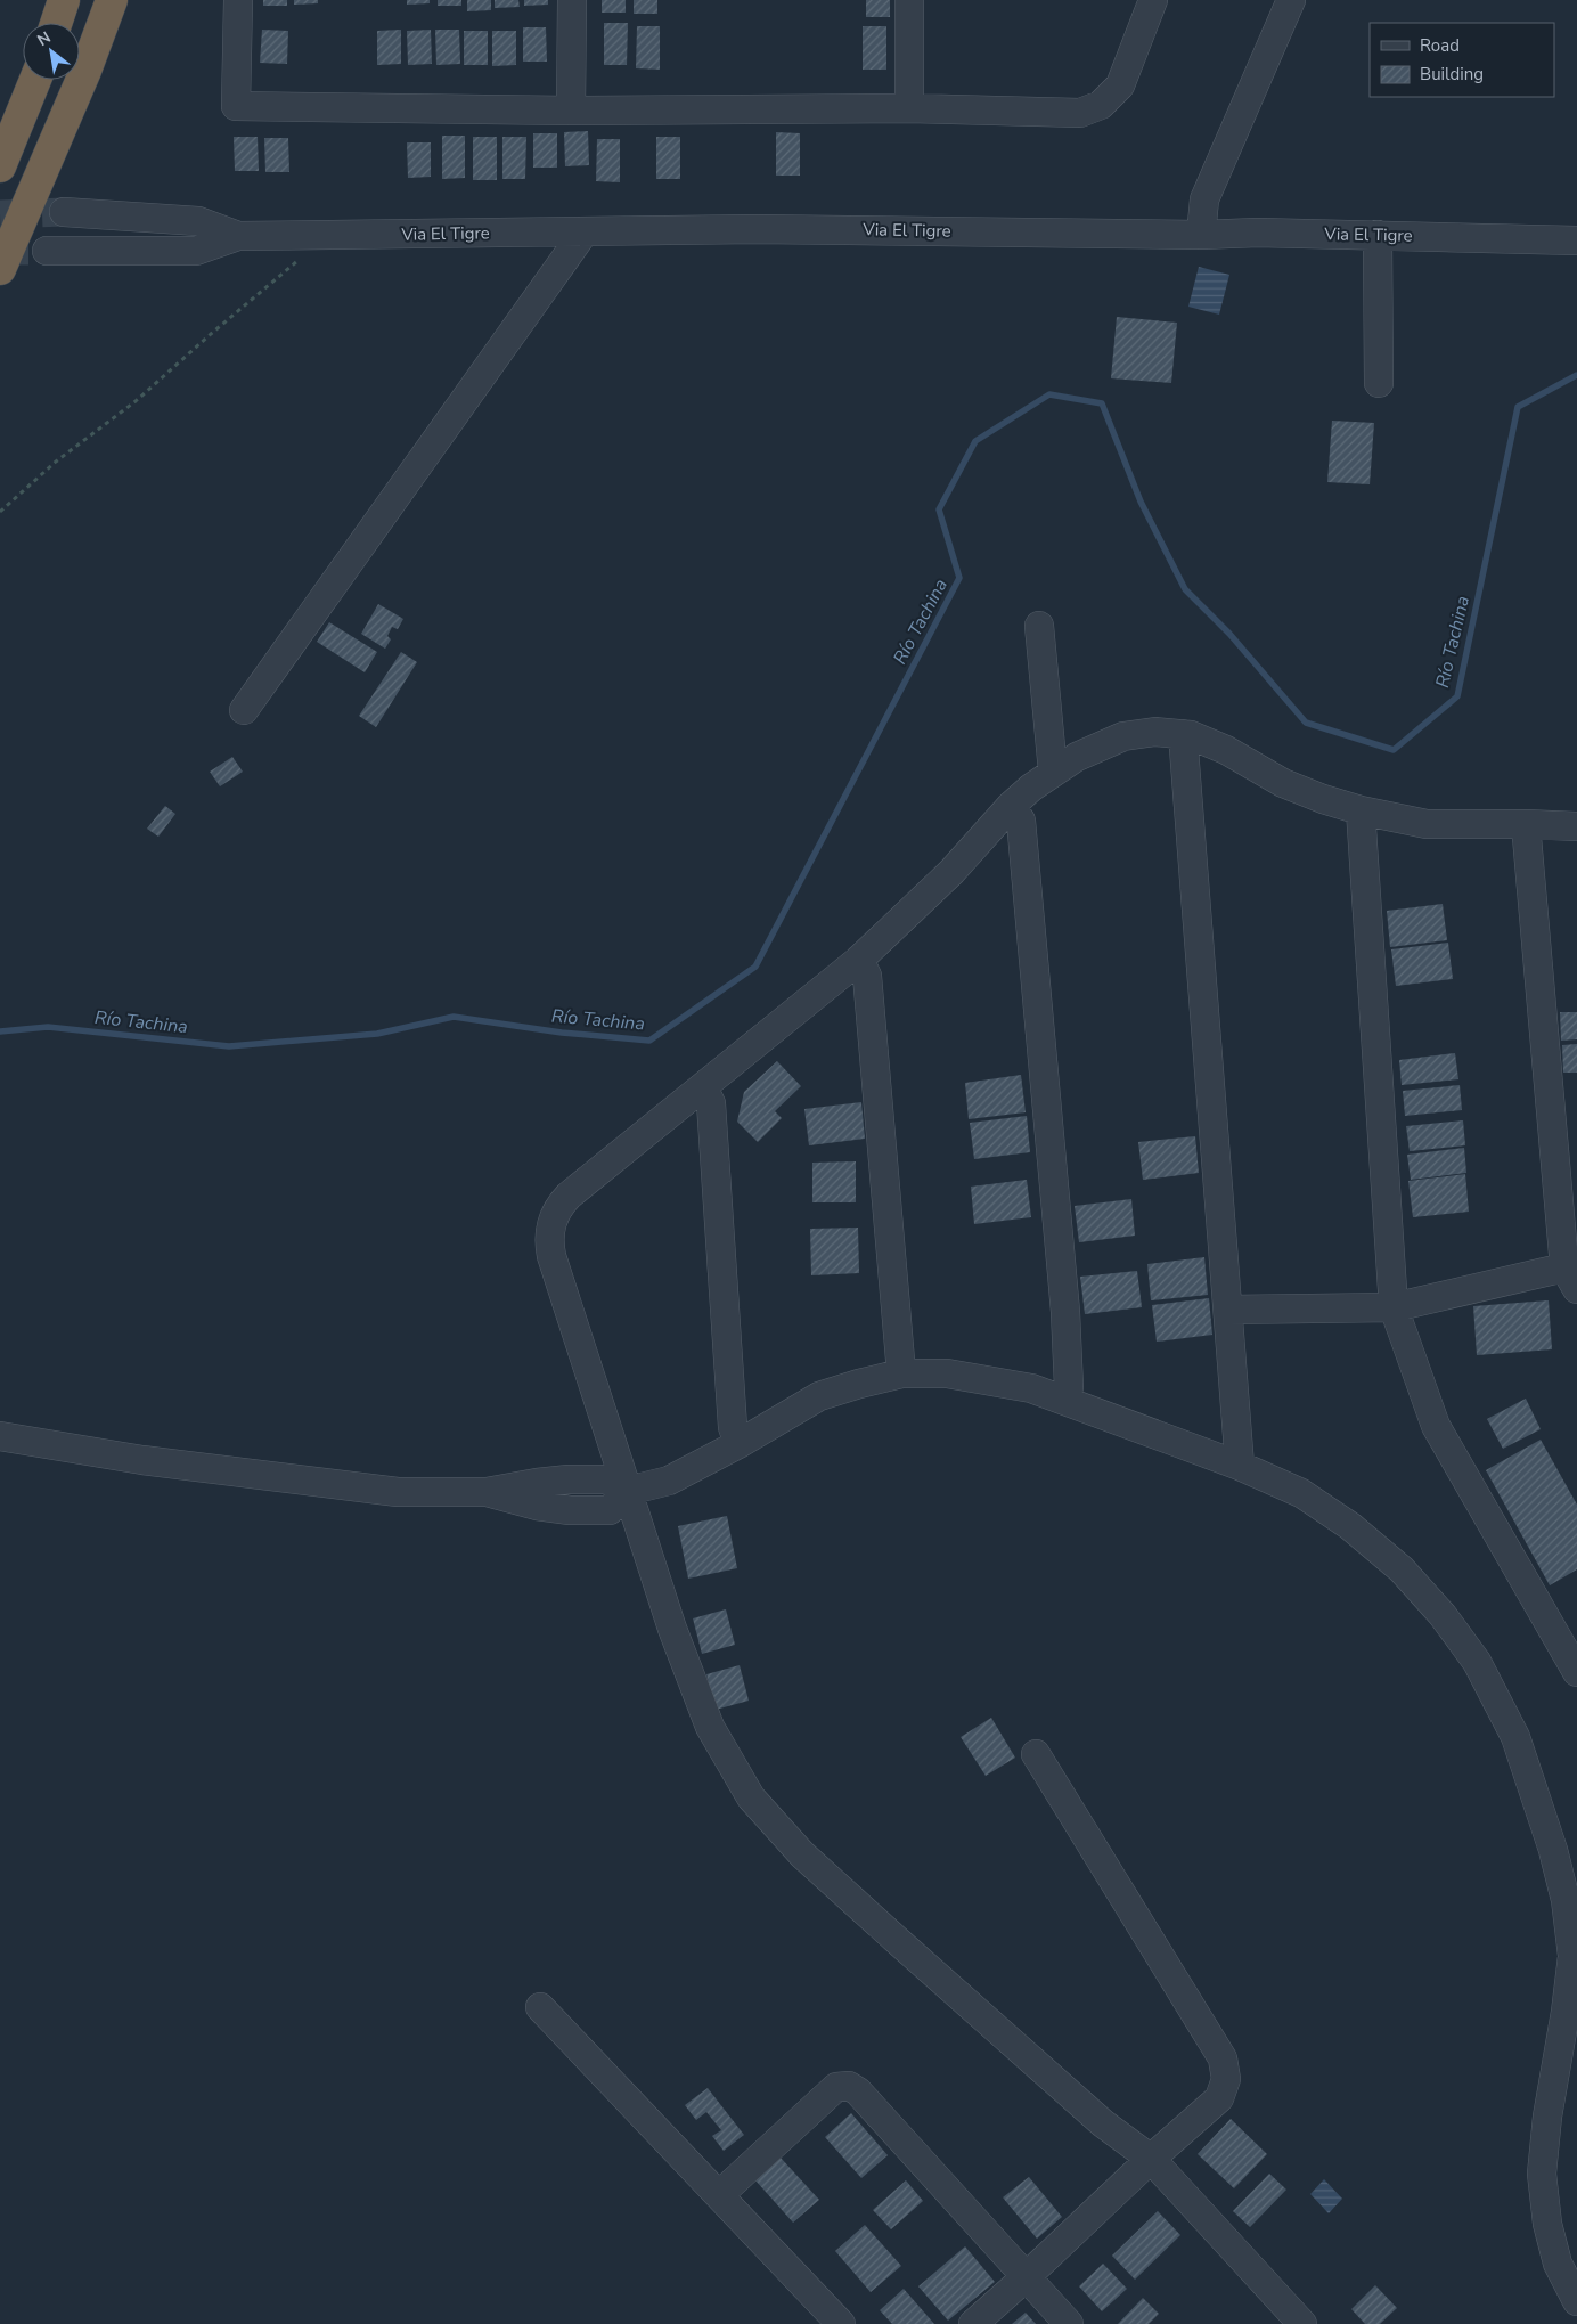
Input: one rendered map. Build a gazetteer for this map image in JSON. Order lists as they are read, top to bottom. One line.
{"streets":{"street":["Via El Tigre"]},"water":["Río Tachina"],"legend":["Road","Building"],"north":"top left"}
